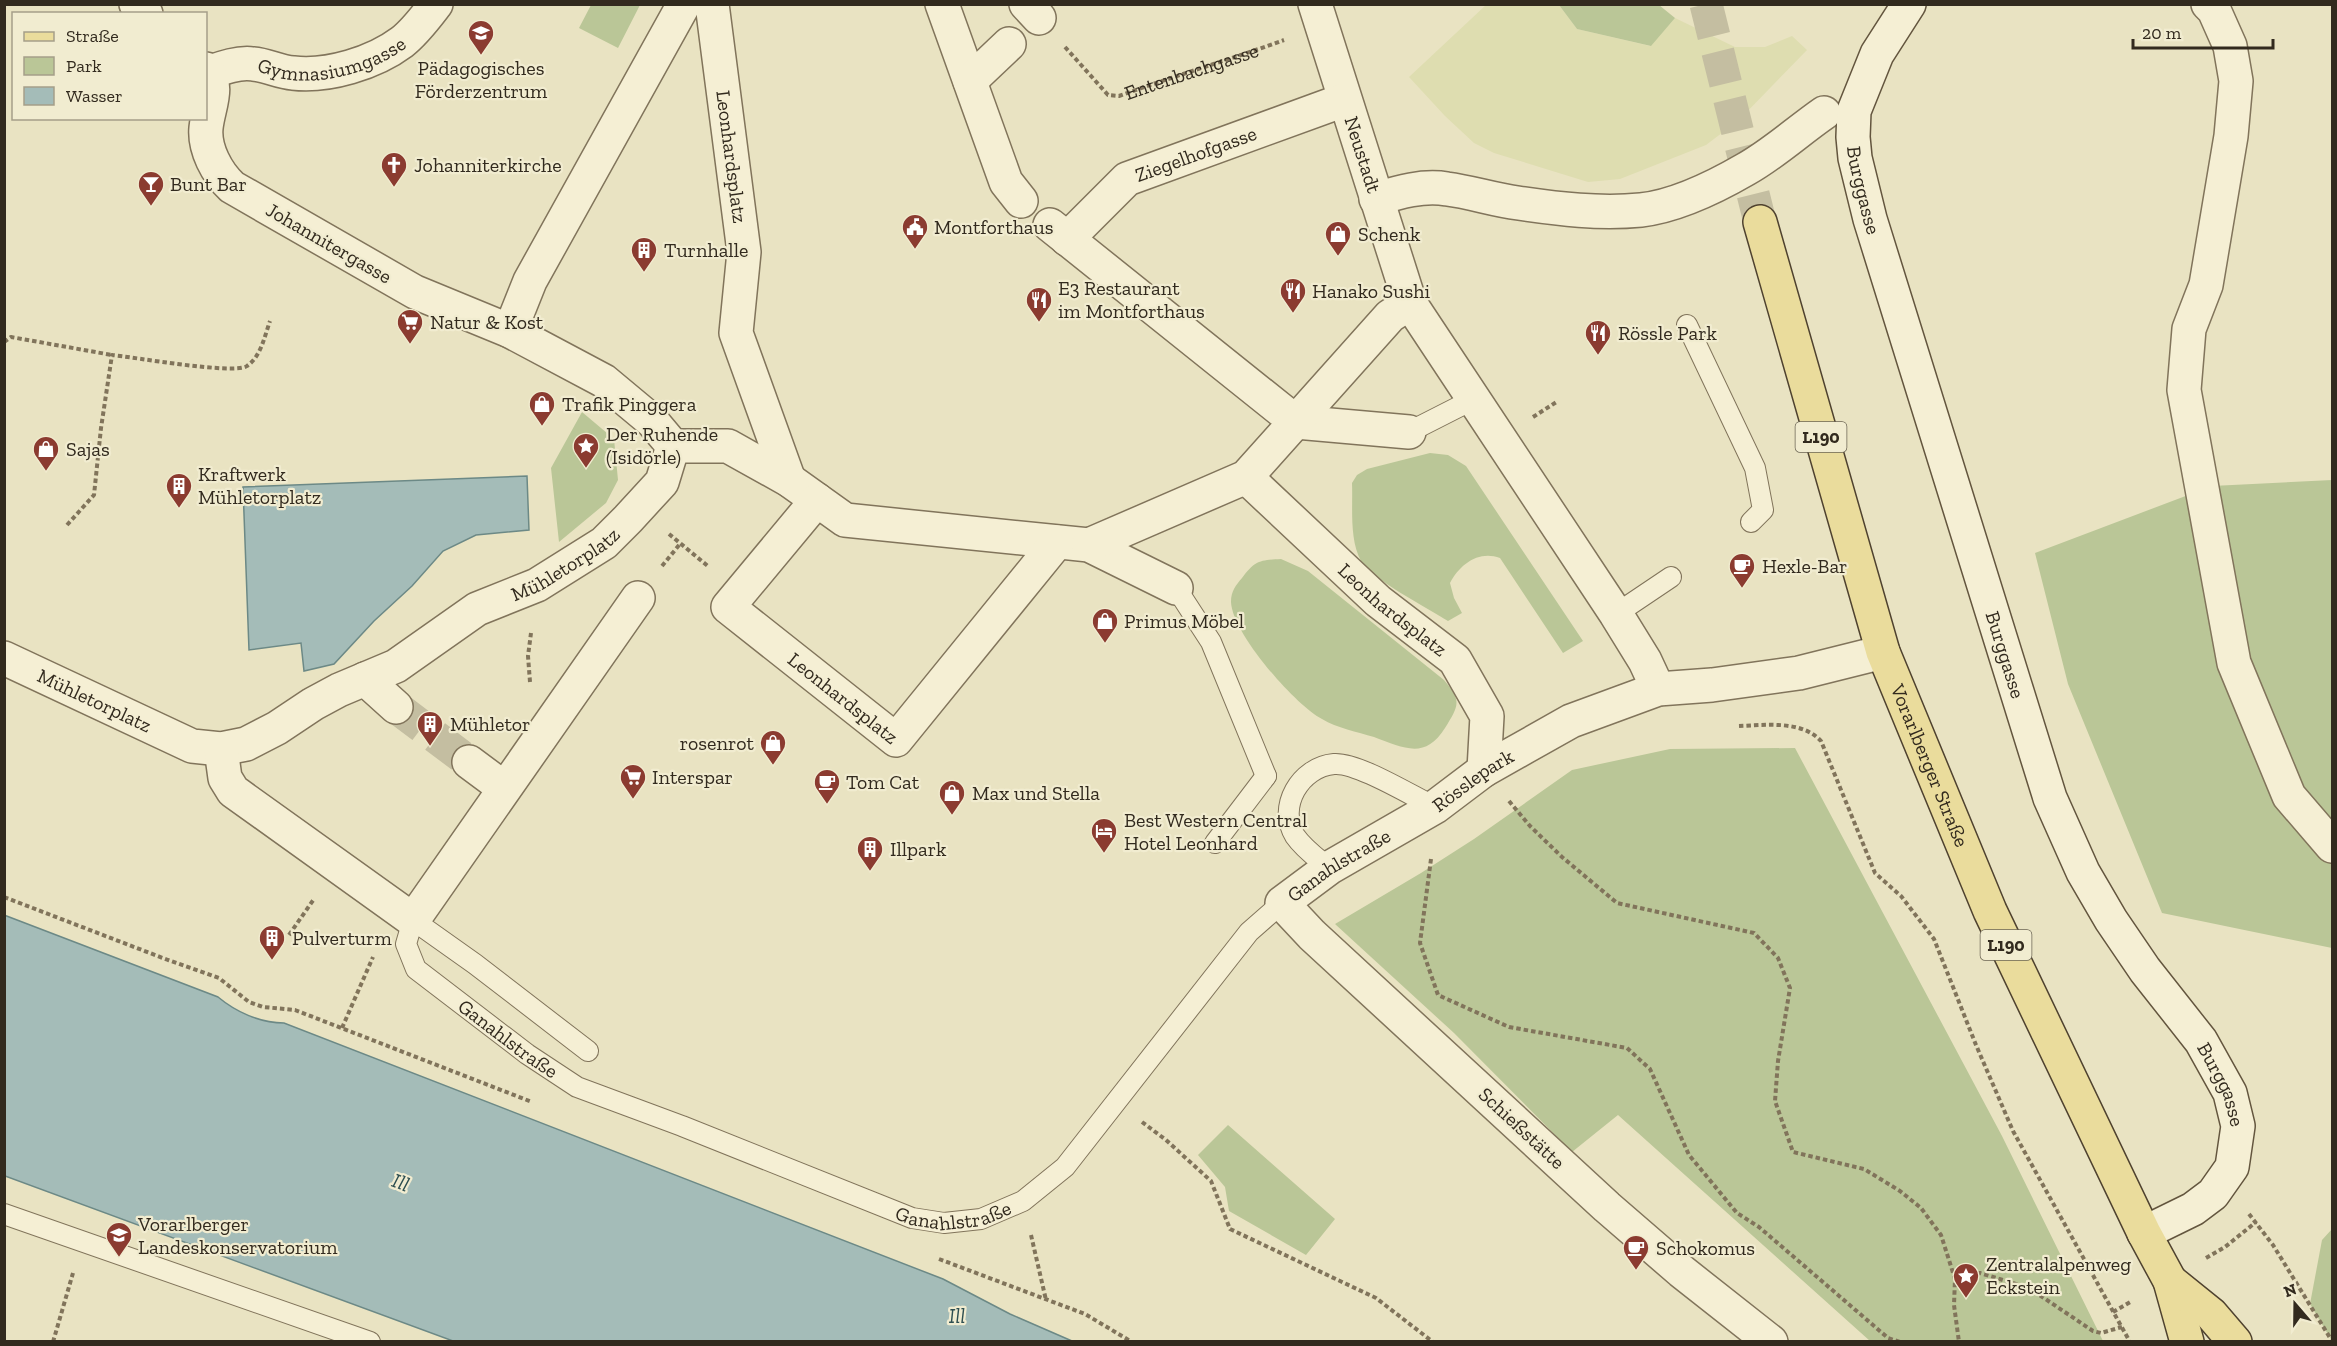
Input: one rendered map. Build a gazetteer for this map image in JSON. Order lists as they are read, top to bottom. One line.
{"streets":{"main road":["L190","Vorarlberger Straße"],"street":["Gymnasiumgasse","Ziegelhofgasse","Neustadt","Leonhardsplatz","Burggasse","Johannitergasse","Mühletorplatz","Rösslepark","Ganahlstraße","Schießstätte"],"path":["Entenbachgasse"]},"crossings":[["Gymnasiumgasse","Johannitergasse"],["Entenbachgasse","Neustadt"],["Ziegelhofgasse","Neustadt"],["Leonhardsplatz","Rösslepark"],["Burggasse","Vorarlberger Straße"],["Vorarlberger Straße","Rösslepark"],["Rösslepark","Ganahlstraße"],["Ganahlstraße","Schießstätte"]],"water":["Ill"],"places":{"school or university":["Pädagogisches Förderzentrum","Vorarlberger Landeskonservatorium"],"church":["Johanniterkirche"],"bar":["Bunt Bar"],"public building":["Montforthaus"],"shop":["Schenk","Trafik Pinggera","Sajas","Primus Möbel","rosenrot","Max und Stella"],"building":["Turnhalle","Kraftwerk Mühletorplatz","Mühletor","Illpark","Pulverturm"],"restaurant":["Hanako Sushi","E3 Restaurant im Montforthaus","Rössle Park"],"supermarket":["Natur & Kost","Interspar"],"place":["Der Ruhende (Isidörle)","Zentralalpenweg Eckstein"],"cafe":["Hexle-Bar","Tom Cat","Schokomus"],"hotel":["Best Western Central Hotel Leonhard"]},"legend":["Straße","Park","Wasser"],"scale_bar":"20 m","north":"top"}
